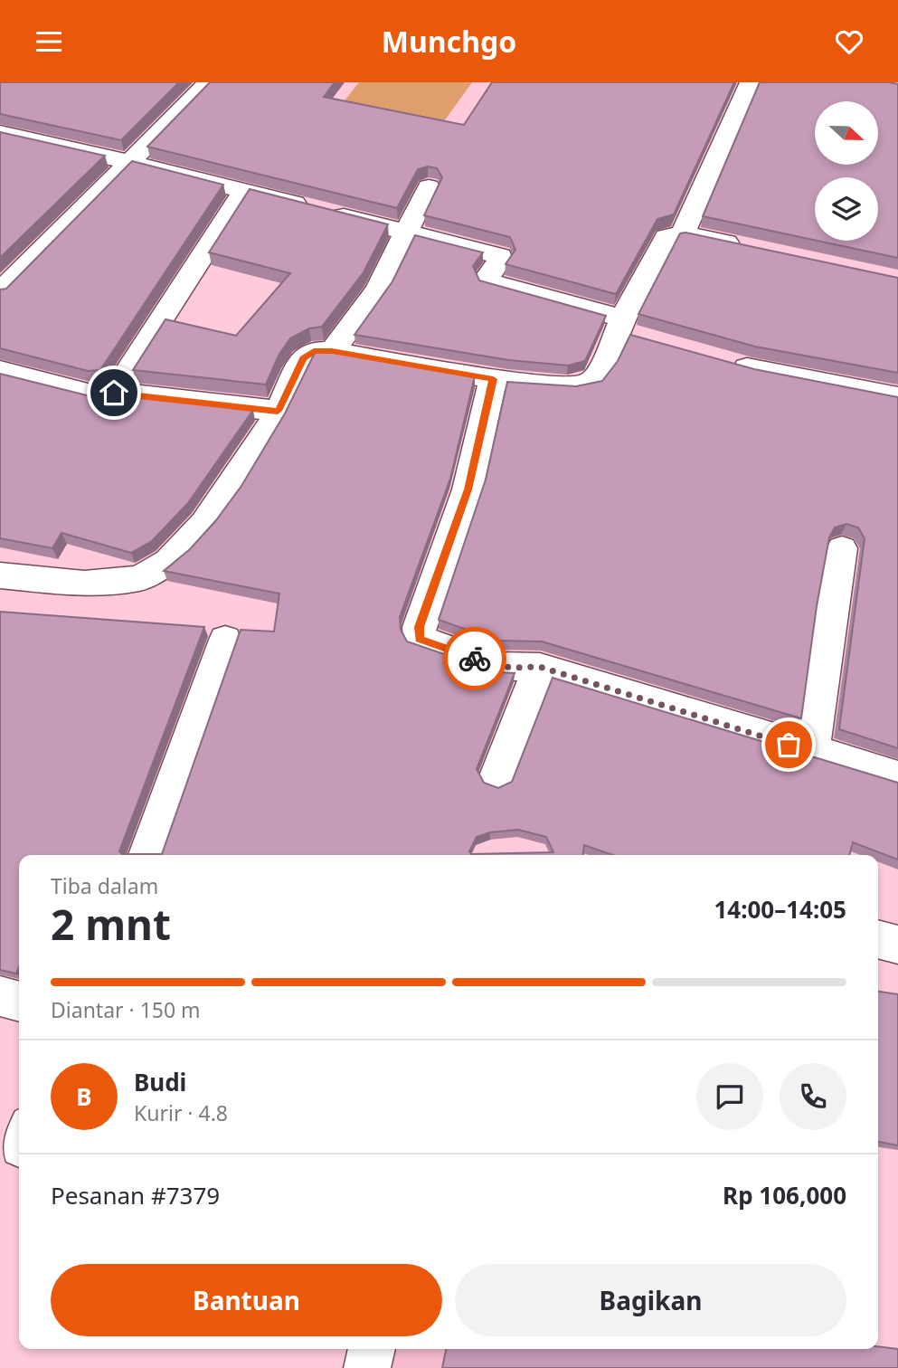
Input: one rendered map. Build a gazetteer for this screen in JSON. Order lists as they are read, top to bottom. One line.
{"north":"right","page":{"header":"Munchgo","heading":["2 mnt","Tiba dalam","14:00–14:05"],"panel":["Budi","Kurir · 4.8","Pesanan #7379","Rp 106,000"],"bar":"Diantar · 150 m","round":"B","buttons":["Bantuan","Bagikan"]}}
